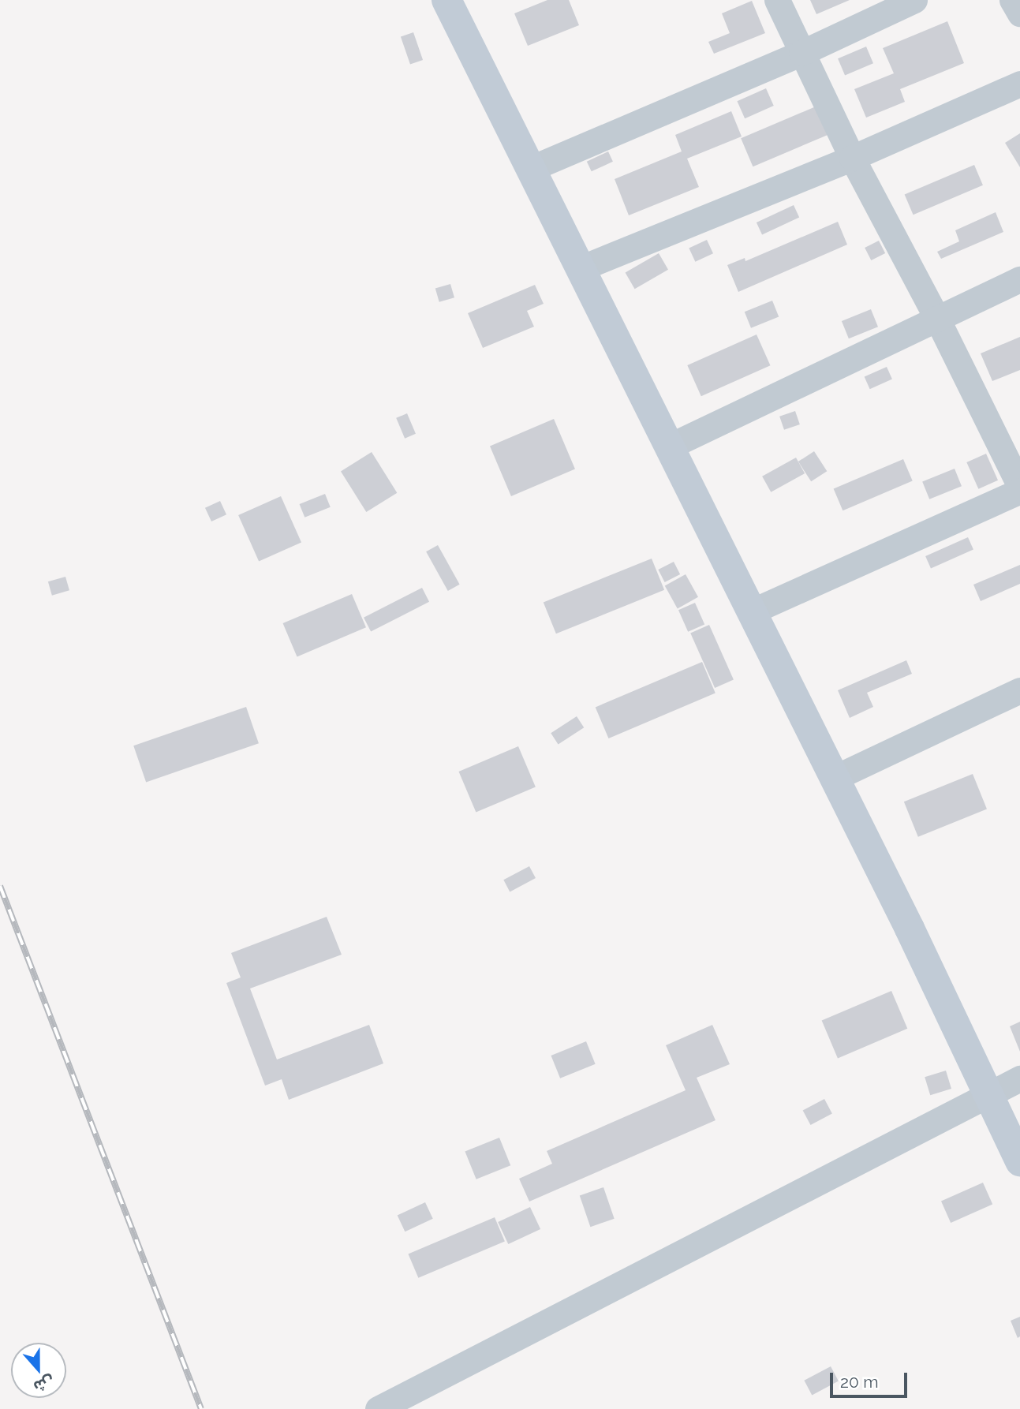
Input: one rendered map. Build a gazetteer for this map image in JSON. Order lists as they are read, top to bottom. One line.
{"scale_bar":"20 m","north":"bottom"}
